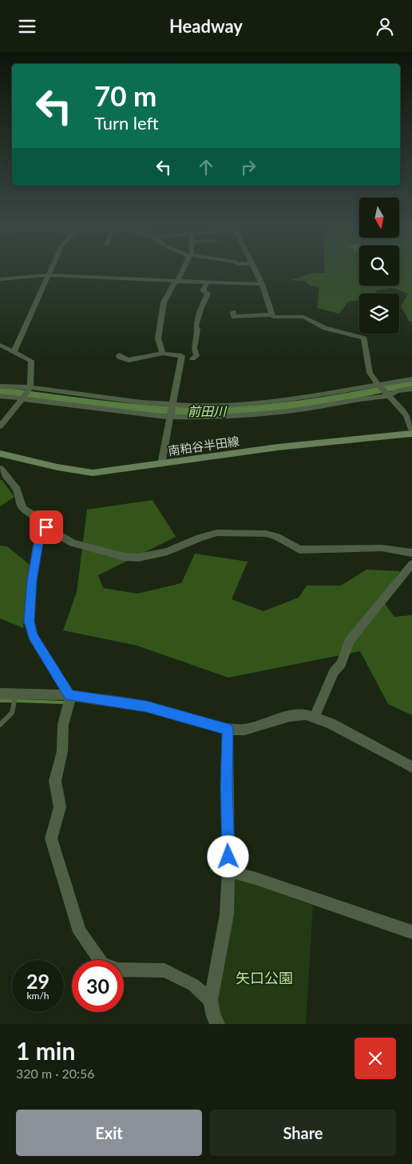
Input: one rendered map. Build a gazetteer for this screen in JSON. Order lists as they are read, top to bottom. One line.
{"streets":{"main road":["南粕谷半田線"]},"water":["前田川"],"parks":["矢口公園"],"north":"bottom","page":{"header":"Headway","turn":["70 m","Turn left"],"speed":"29 km/h","limit":"30","heading":["1 min","320 m · 20:56"],"buttons":["Exit","Share"]}}
